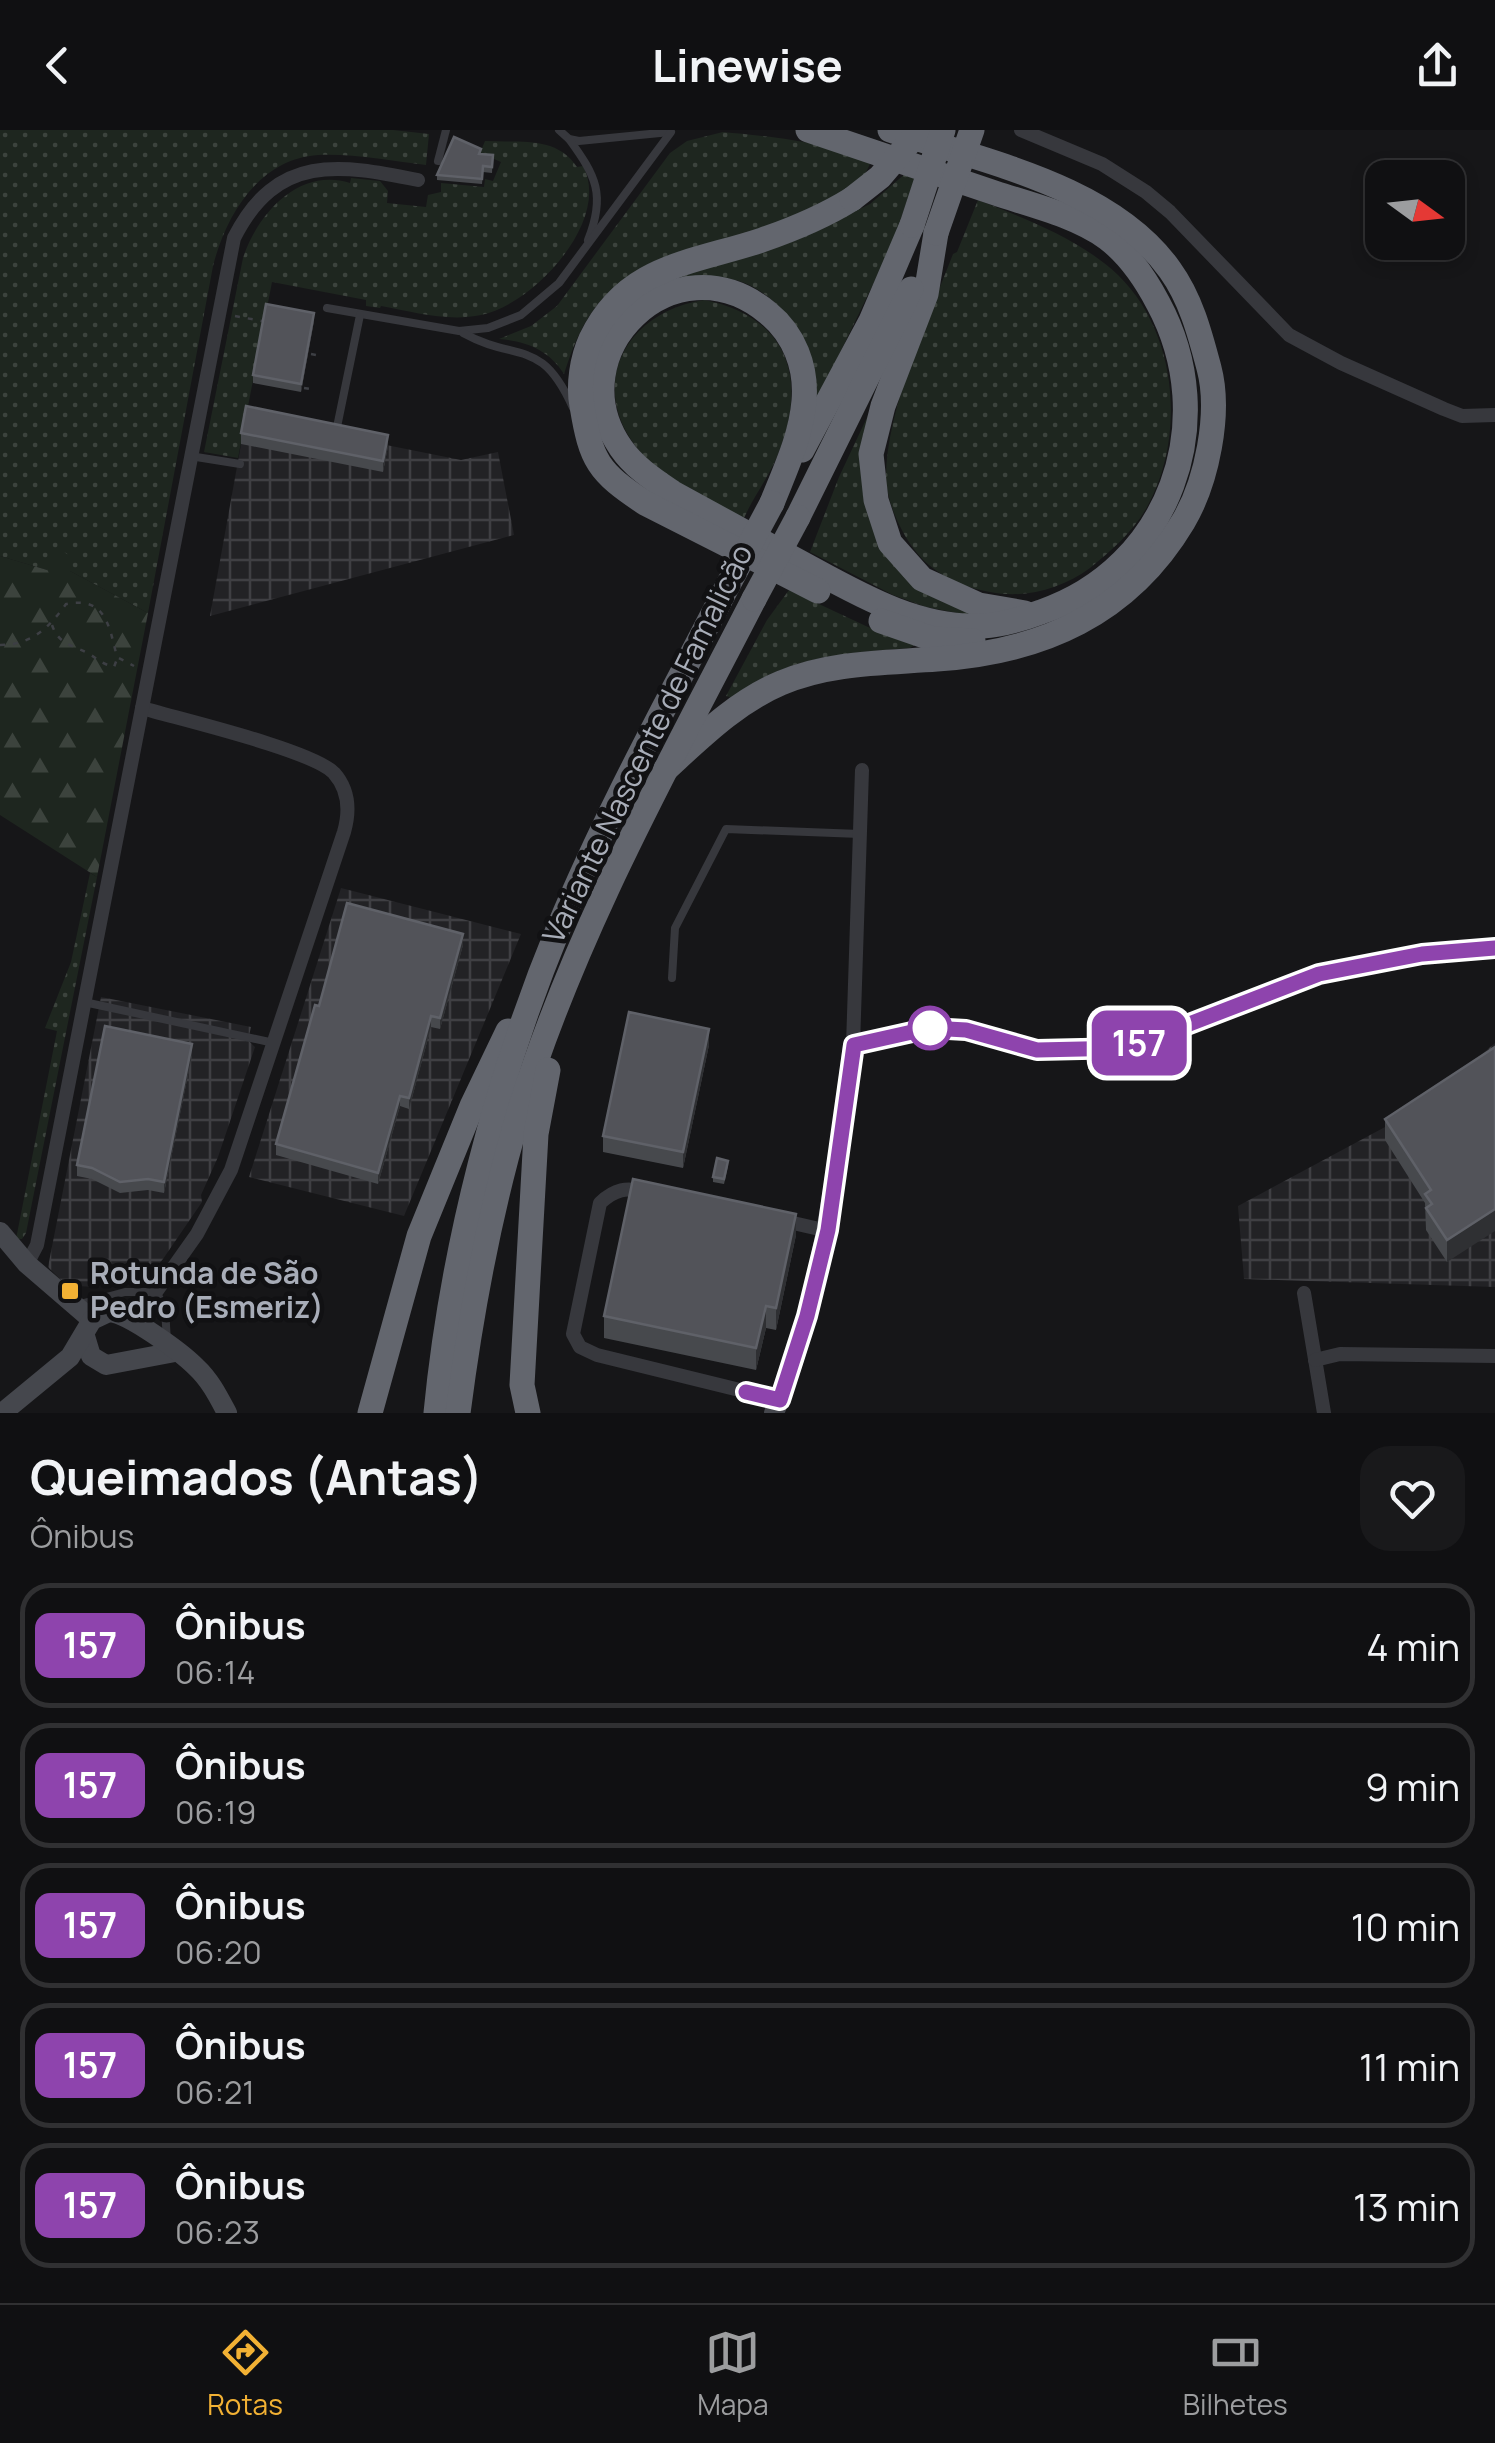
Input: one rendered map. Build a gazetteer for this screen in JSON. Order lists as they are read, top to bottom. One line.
{"streets":{"highway":["Variante Nascente de Famalicão"]},"places":{"transit":["Rotunda de São Pedro (Esmeriz)"]},"lines":["bus line 157"],"north":"right","page":{"header":"Linewise","on_map":"157","heading":["Queimados (Antas)","Ônibus"],"list":[{"mark":"157","name":"Ônibus","note":"06:14","value":"4 min"},{"mark":"157","name":"Ônibus","note":"06:19","value":"9 min"},{"mark":"157","name":"Ônibus","note":"06:20","value":"10 min"},{"mark":"157","name":"Ônibus","note":"06:21","value":"11 min"},{"mark":"157","name":"Ônibus","note":"06:23","value":"13 min"}],"tabs":["Rotas","Mapa","Bilhetes"]}}
